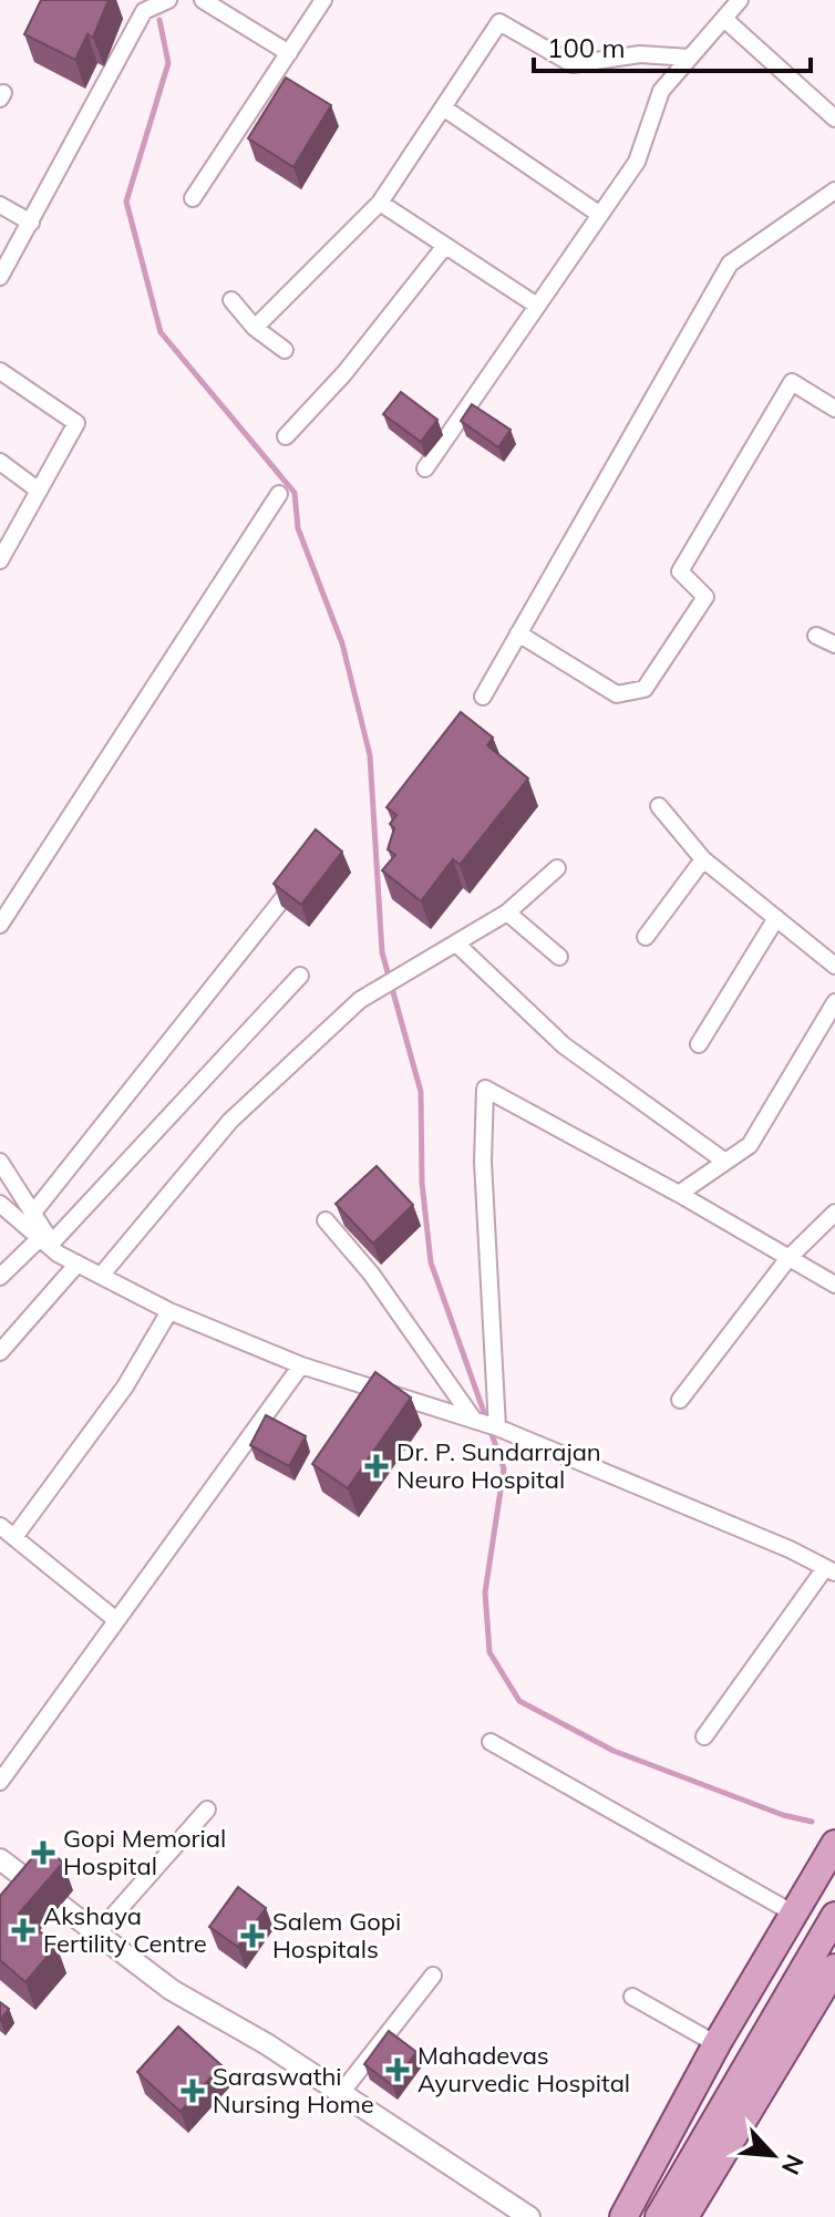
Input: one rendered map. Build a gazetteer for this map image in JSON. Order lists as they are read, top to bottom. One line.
{"places":{"health":["Dr. P. Sundarrajan Neuro Hospital","Gopi Memorial Hospital","Akshaya Fertility Centre","Salem Gopi Hospitals","Mahadevas Ayurvedic Hospital","Saraswathi Nursing Home"]},"scale_bar":"100 m","north":"bottom right"}
